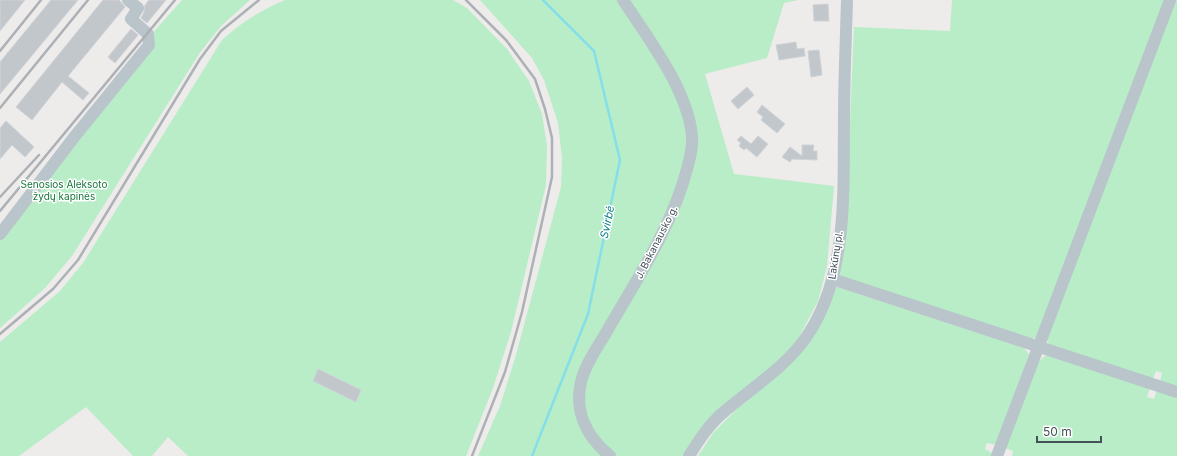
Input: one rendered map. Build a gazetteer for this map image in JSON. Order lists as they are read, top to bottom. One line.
{"streets":{"street":["J. Bakanausko g.","Lakūnų pl."]},"water":["Svirbė"],"parks":["Senosios Aleksoto žydų kapinės"],"scale_bar":"50 m"}
